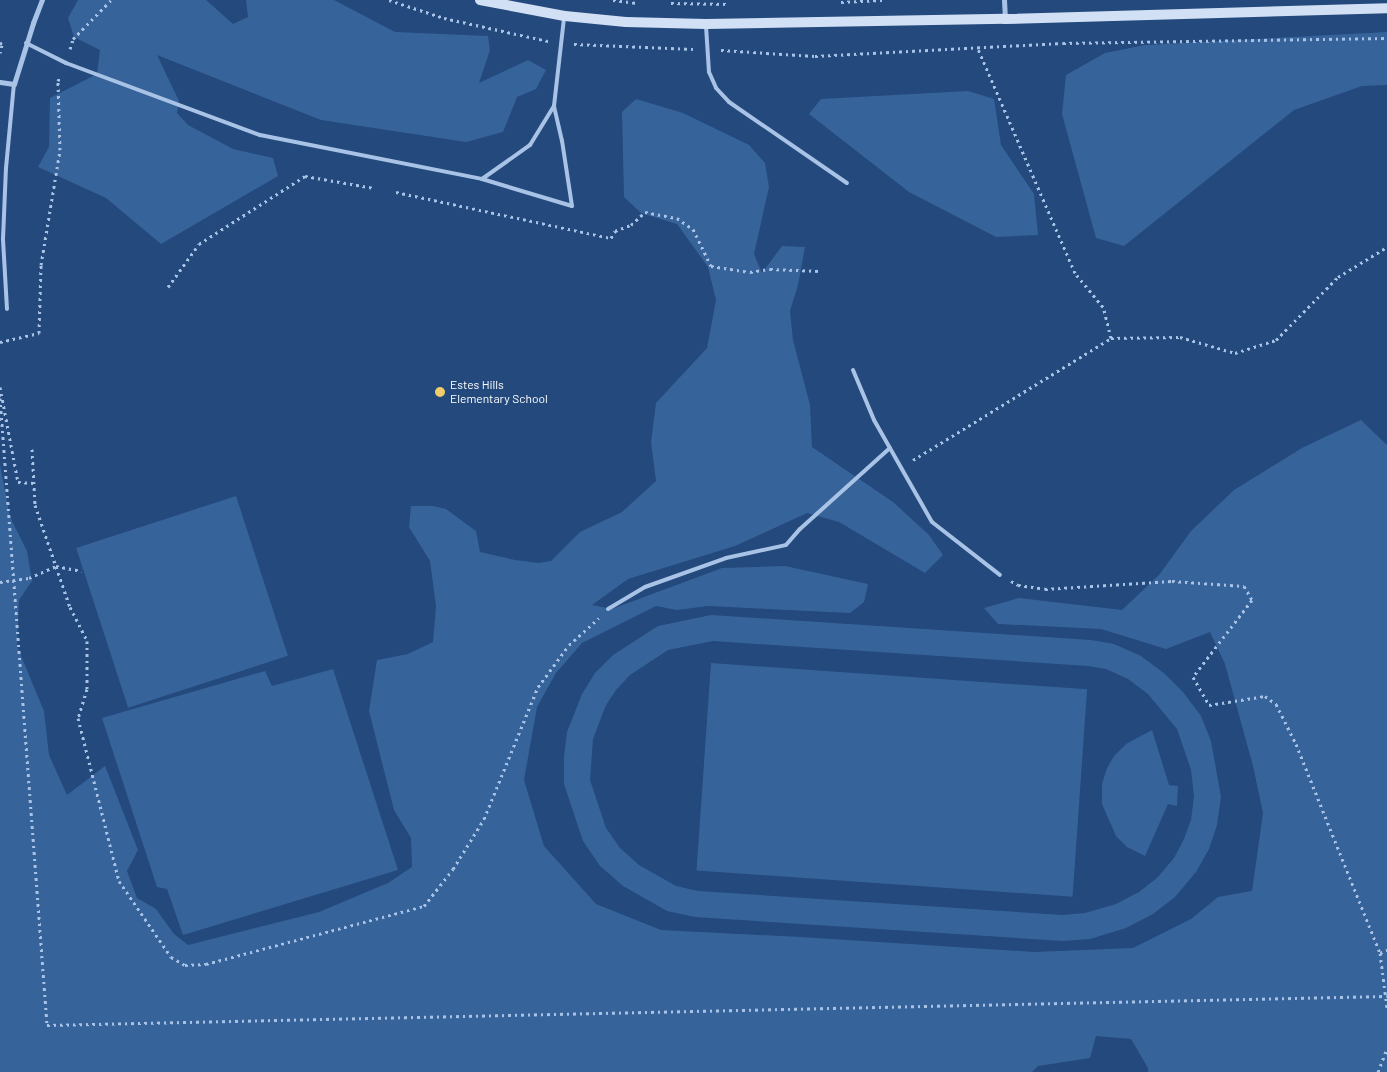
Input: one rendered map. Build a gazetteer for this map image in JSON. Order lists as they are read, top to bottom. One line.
{"places":["Estes Hills Elementary School"]}
